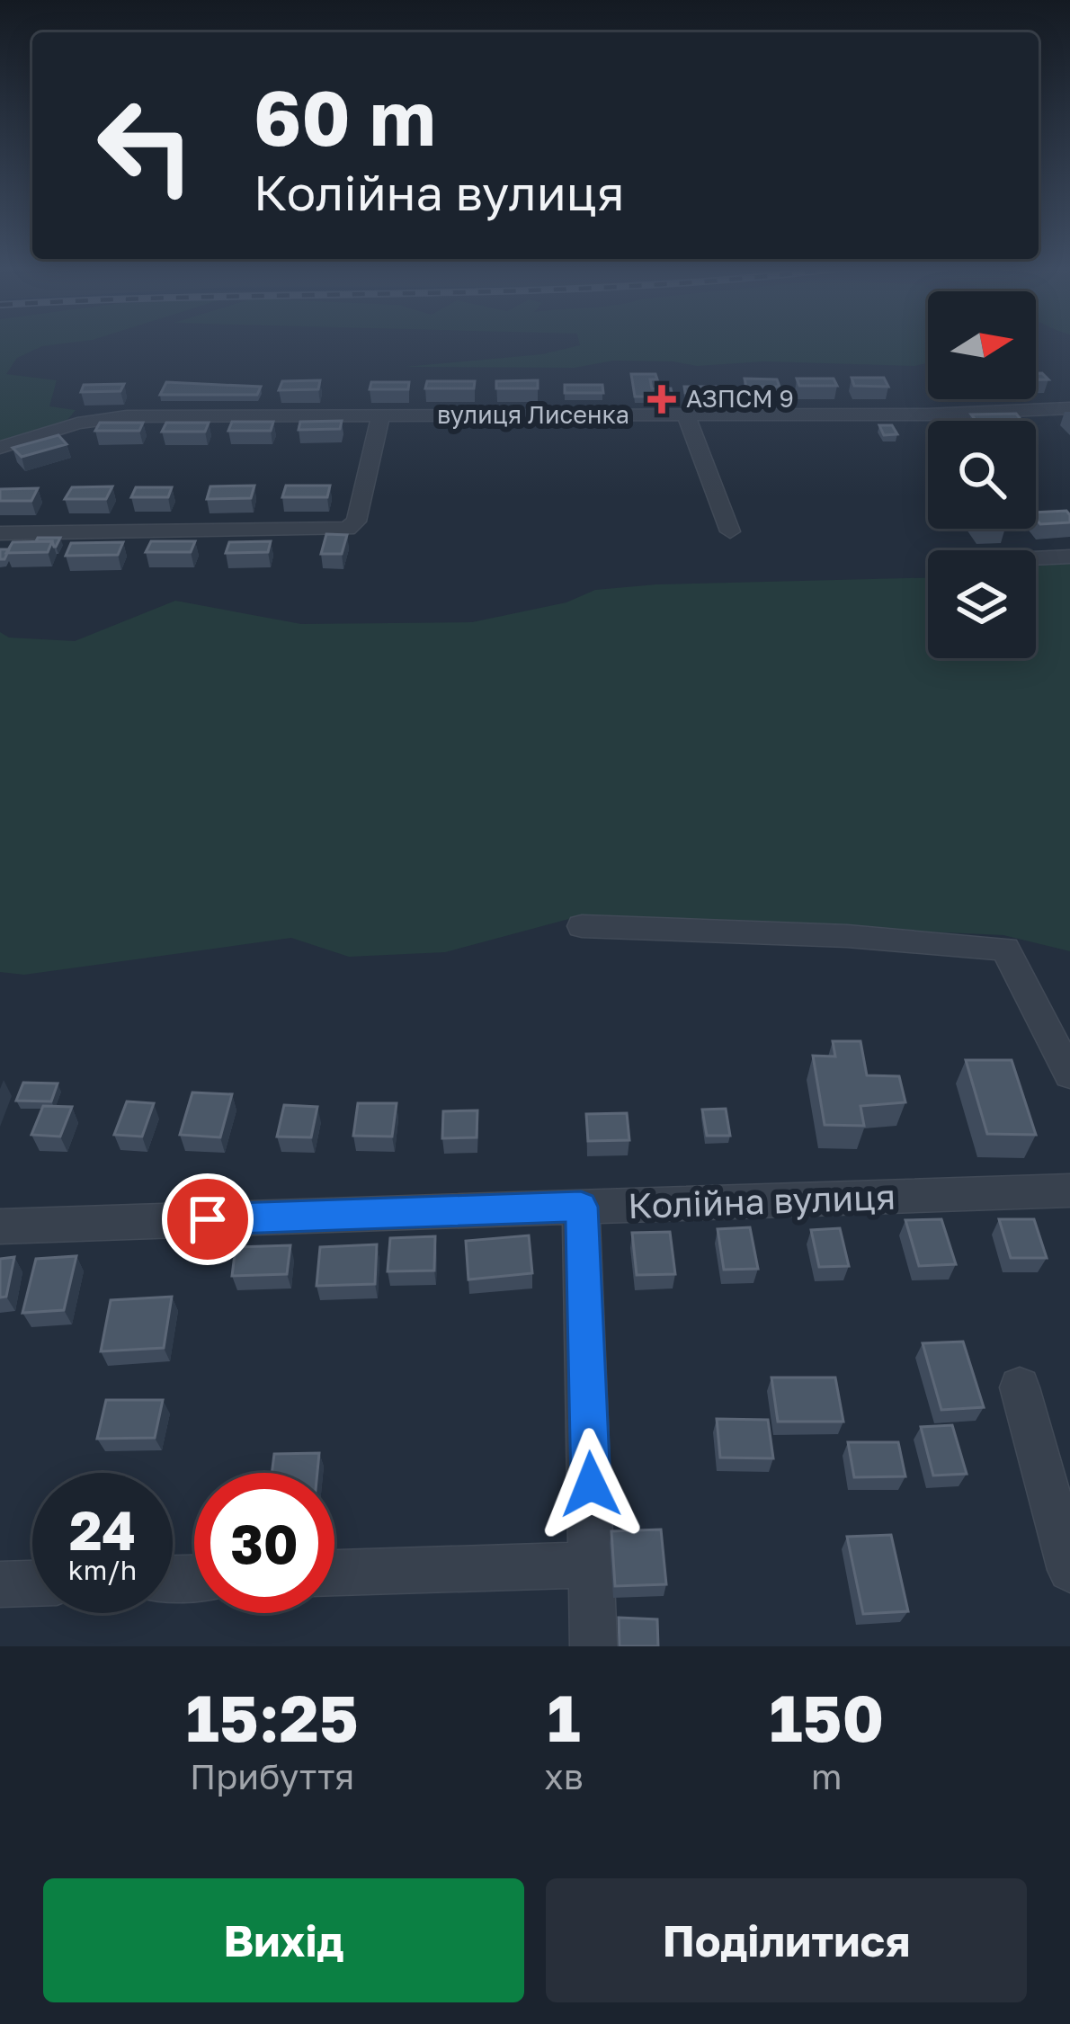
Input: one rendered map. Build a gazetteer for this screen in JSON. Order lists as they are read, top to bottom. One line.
{"streets":{"street":["вулиця Лисенка","Колійна вулиця"]},"places":{"health":["АЗПСМ 9"]},"north":"right","page":{"turn":["60 m","Колійна вулиця"],"speed":"24 km/h","limit":"30","eta":["15:25","Прибуття","1","хв","150","m"],"buttons":["Вихід","Поділитися"]}}
